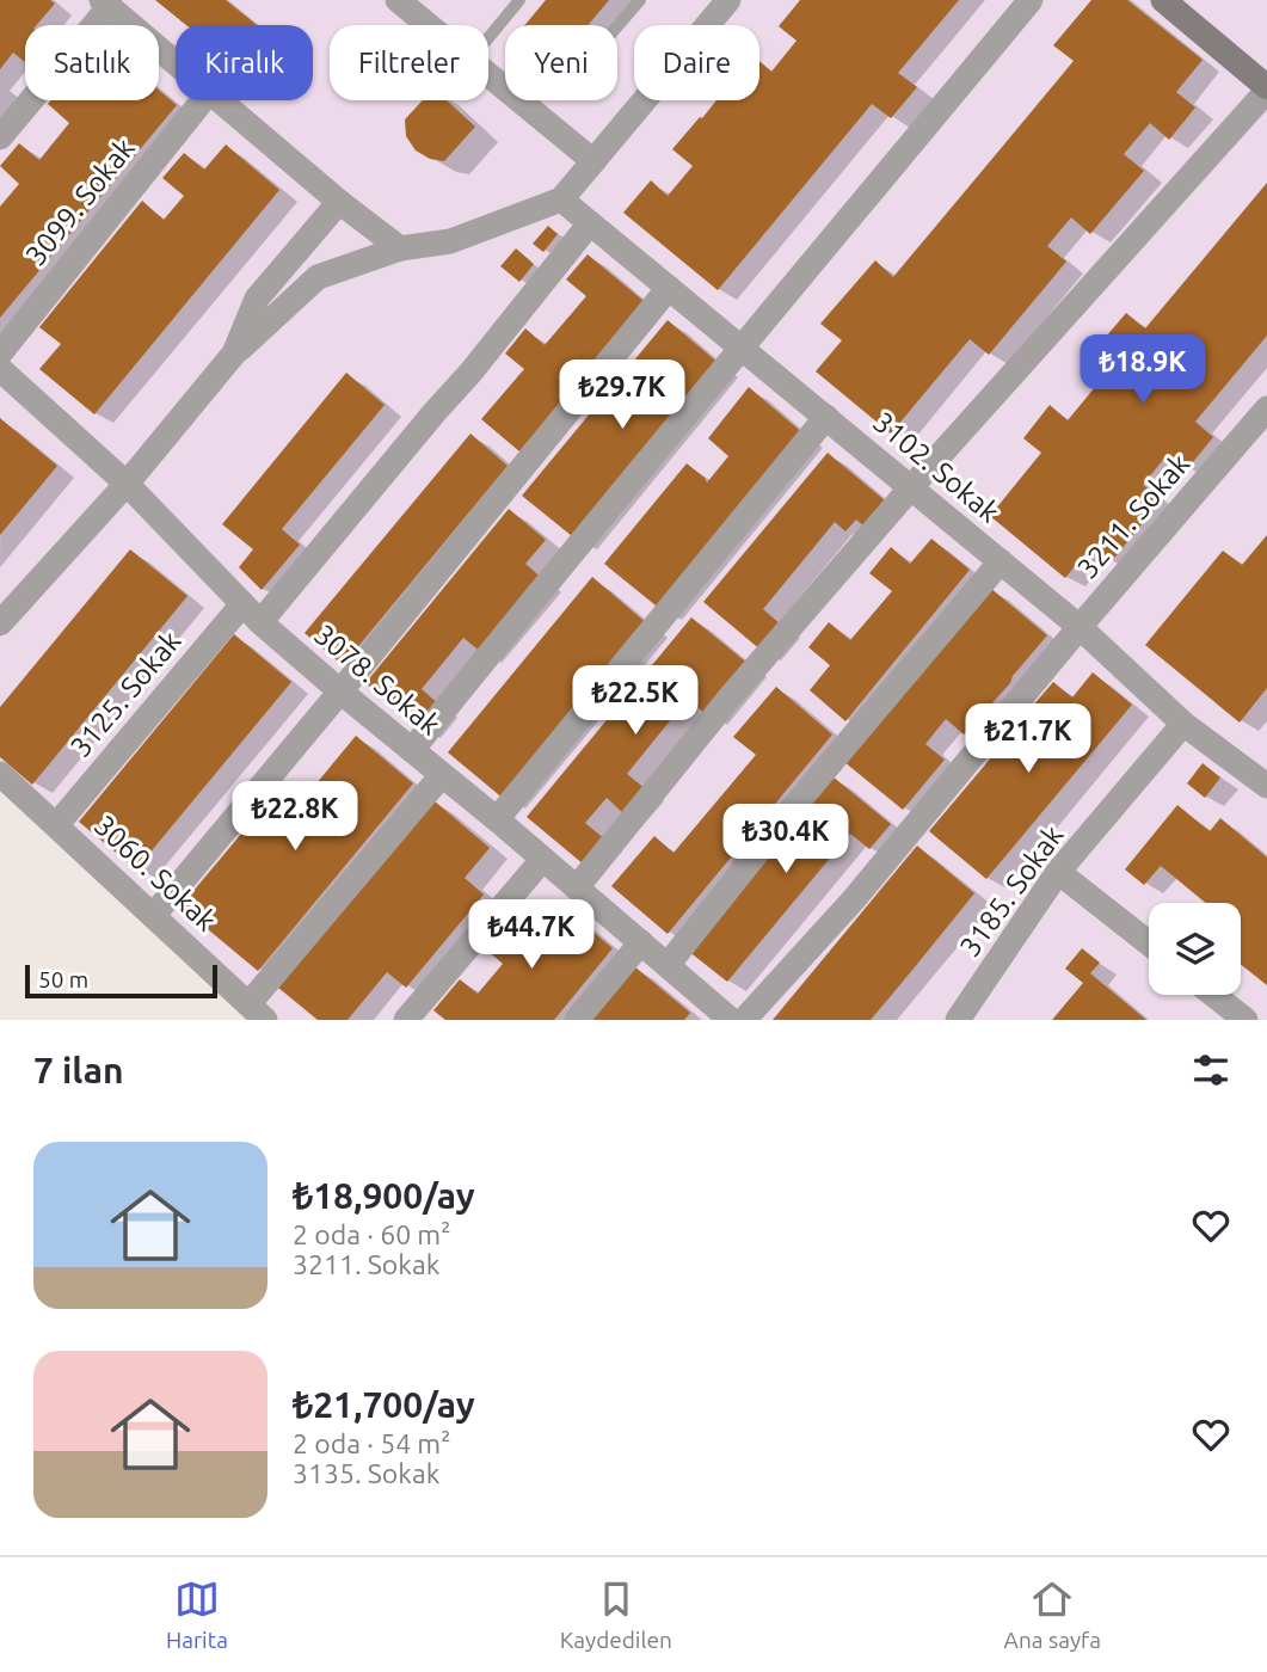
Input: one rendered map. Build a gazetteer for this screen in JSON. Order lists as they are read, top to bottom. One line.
{"streets":{"street":["3099. Sokak","3102. Sokak","3211. Sokak","3078. Sokak","3125. Sokak","3060. Sokak","3185. Sokak"]},"crossings":[["3102. Sokak","3211. Sokak"],["3102. Sokak","3125. Sokak"],["3102. Sokak","3185. Sokak"],["3078. Sokak","3125. Sokak"],["3125. Sokak","3060. Sokak"]],"scale_bar":"50 m","page":{"chip":["Satılık","Kiralık","Filtreler","Yeni","Daire"],"price":["₺18.9K","₺29.7K","₺22.5K","₺21.7K","₺22.8K","₺30.4K","₺44.7K"],"scale":"50 m","heading":"7 ilan","list":[{"name":"₺18,900/ay","note":"2 oda · 60 m² · 3211. Sokak"},{"name":"₺21,700/ay","note":"2 oda · 54 m² · 3135. Sokak"}],"tabs":["Harita","Kaydedilen","Ana sayfa"]}}
